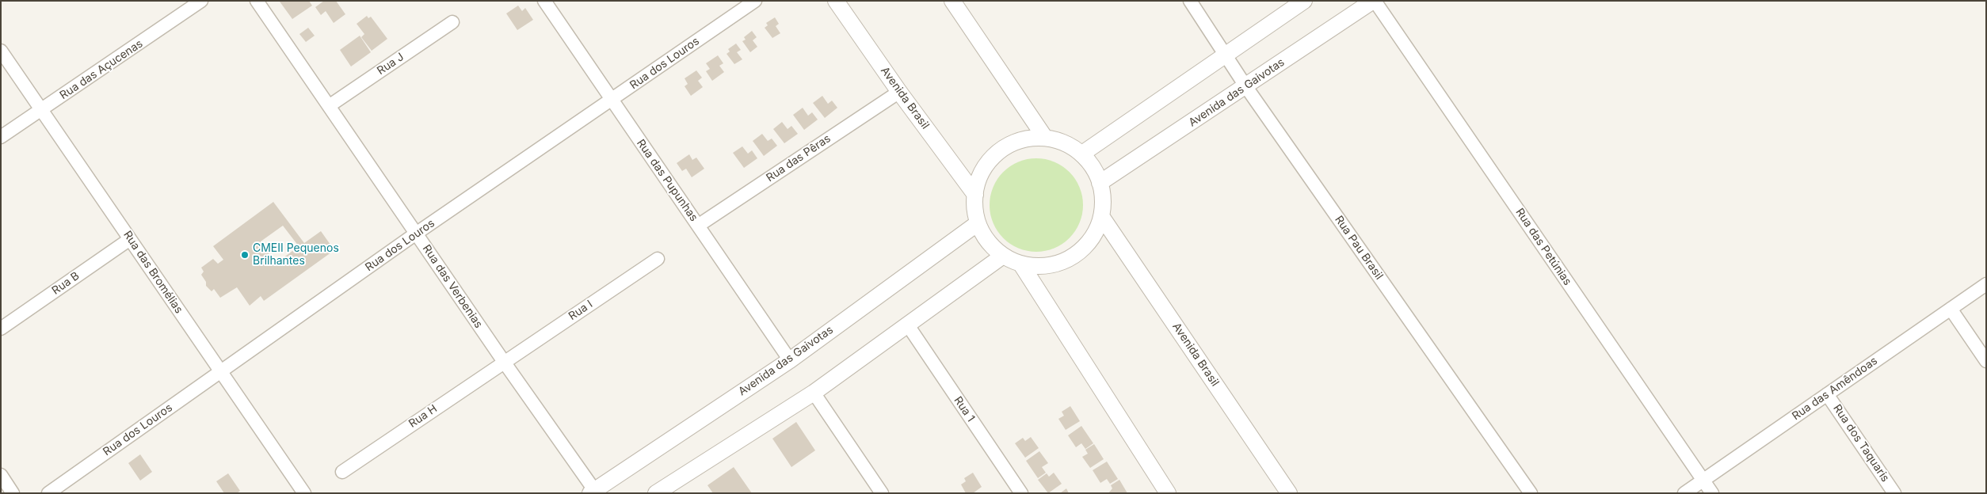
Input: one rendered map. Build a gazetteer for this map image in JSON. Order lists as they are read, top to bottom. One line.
{"streets":{"street":["Rua dos Louros","Rua J","Rua das Açucenas","Avenida das Gaivotas","Avenida Brasil","Rua das Pêras","Rua das Pupunhas","Rua das Petúnias","Rua Pau Brasil","Rua das Bromélias","Rua B","Rua das Verbenias","Rua I","Rua das Amêndoas","Rua 1","Rua H","Rua dos Taquaris"]},"crossings":[["Rua dos Louros","Rua das Pupunhas"],["Rua dos Louros","Rua das Bromélias"],["Rua dos Louros","Rua das Verbenias"],["Rua J","Rua das Verbenias"],["Rua das Açucenas","Rua das Bromélias"],["Avenida das Gaivotas","Avenida Brasil"],["Avenida das Gaivotas","Rua das Pupunhas"],["Avenida das Gaivotas","Rua das Petúnias"],["Avenida das Gaivotas","Rua Pau Brasil"],["Avenida das Gaivotas","Rua das Verbenias"],["Avenida Brasil","Rua das Pêras"],["Rua das Pêras","Rua das Pupunhas"],["Rua das Petúnias","Rua das Amêndoas"],["Rua das Bromélias","Rua B"],["Rua das Verbenias","Rua I"],["Rua das Verbenias","Rua H"],["Rua I","Rua H"],["Rua das Amêndoas","Rua dos Taquaris"]],"places":["CMEII Pequenos Brilhantes"]}
